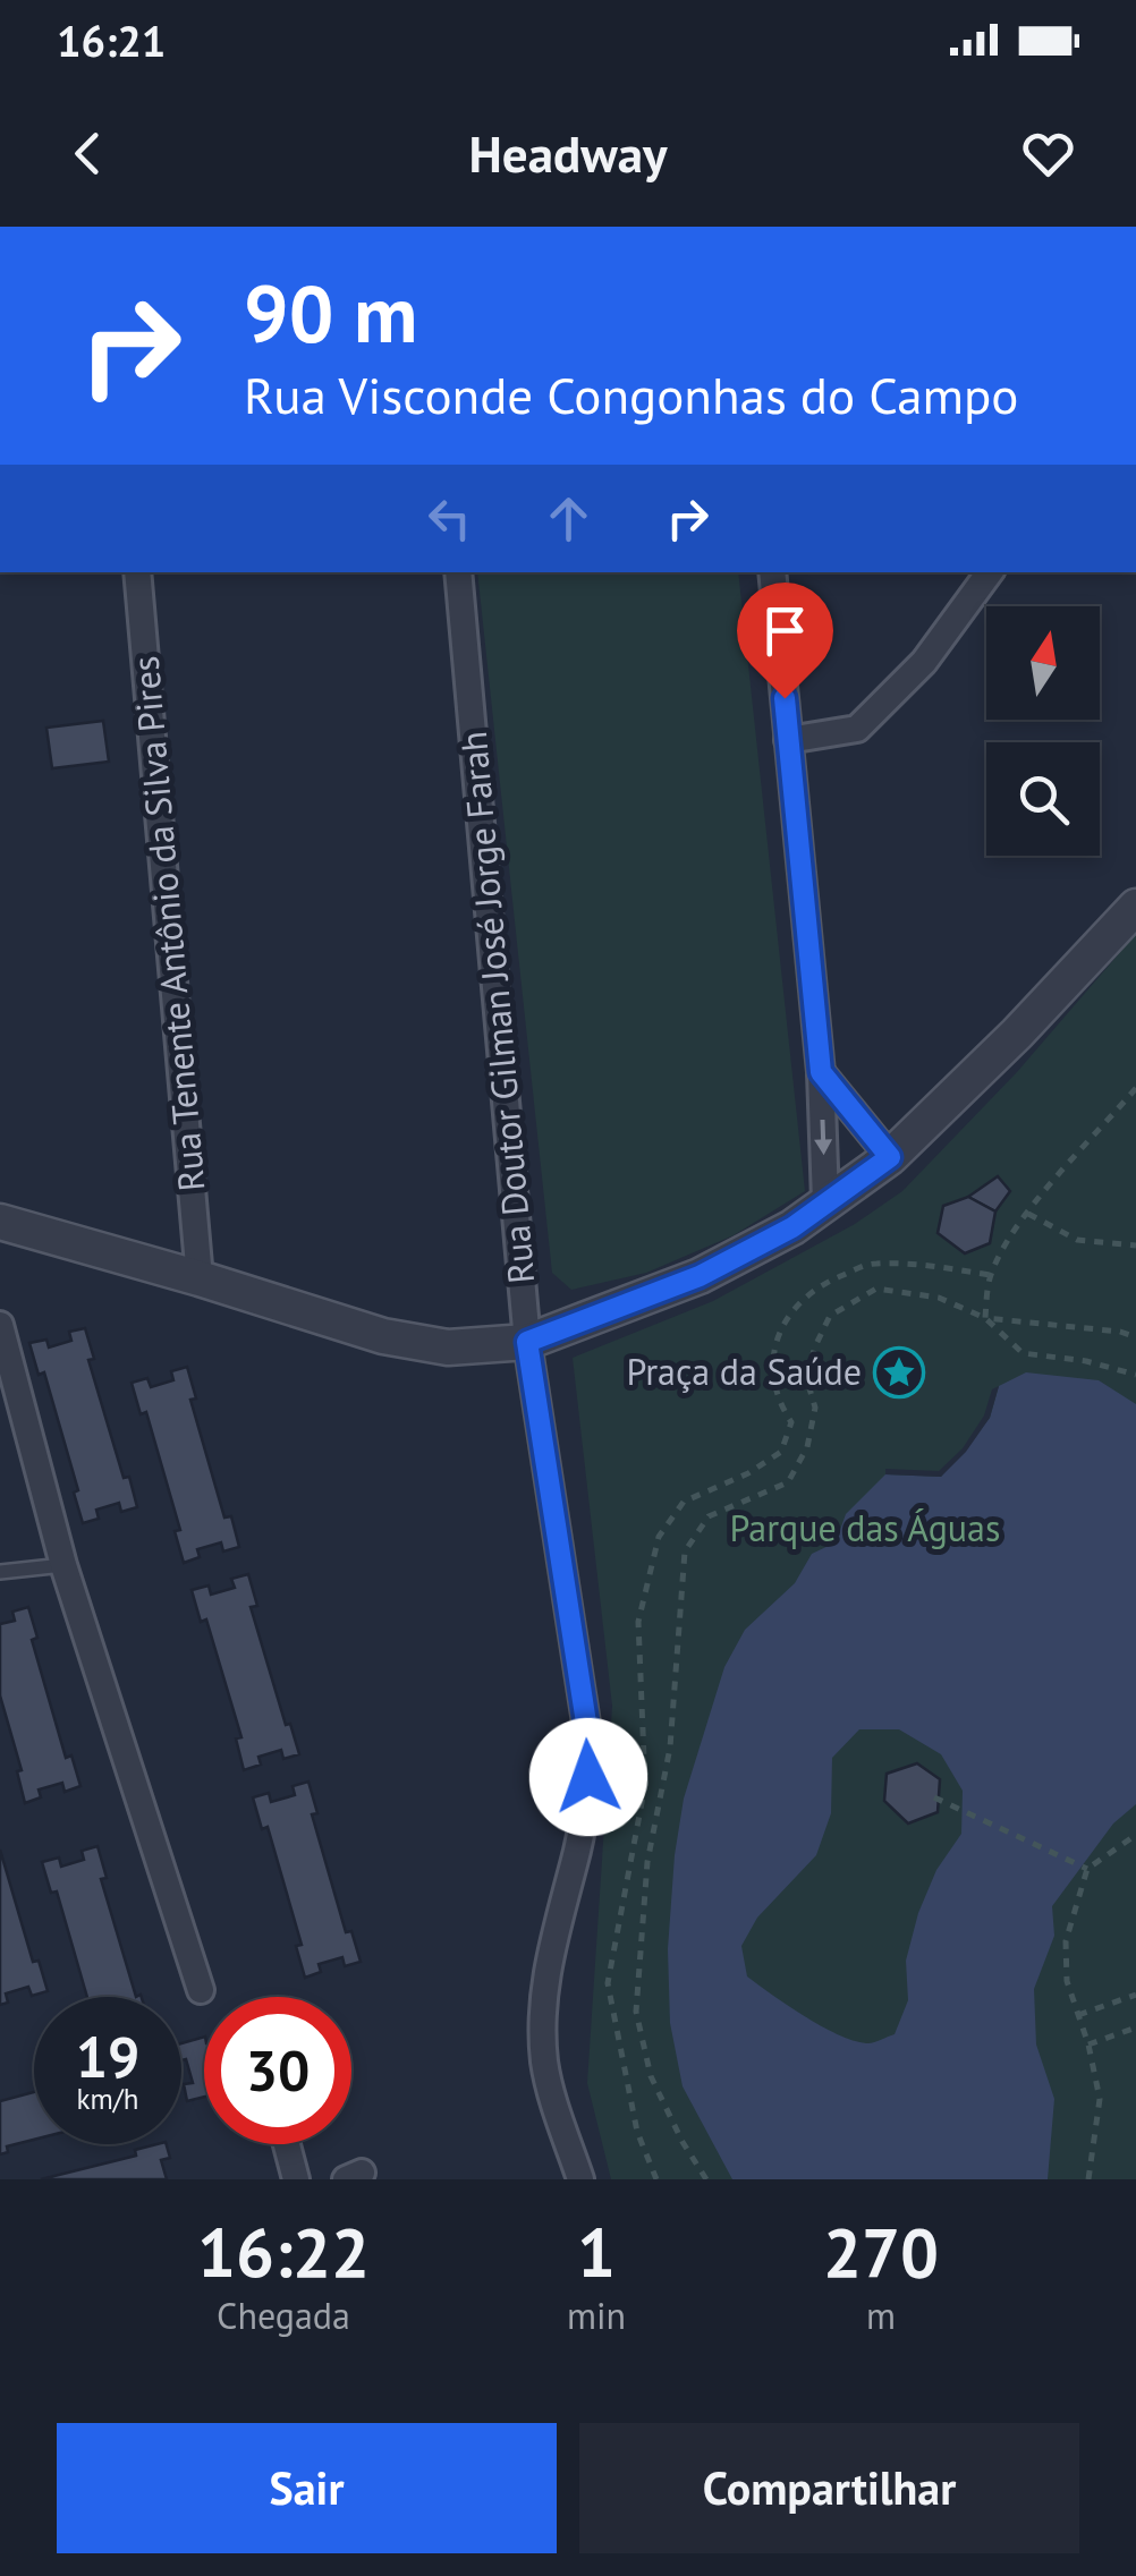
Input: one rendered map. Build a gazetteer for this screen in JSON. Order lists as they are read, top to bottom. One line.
{"streets":{"street":["Rua Tenente Antônio da Silva Pires","Rua Doutor Gilman José Jorge Farah"]},"parks":["Parque das Águas"],"places":{"place":["Praça da Saúde"]},"north":"top","page":{"status":"16:21","header":"Headway","turn":["90 m","Rua Visconde Congonhas do Campo"],"speed":"19 km/h","limit":"30","eta":["16:22","Chegada","1","min","270","m"],"buttons":["Sair","Compartilhar"]}}
